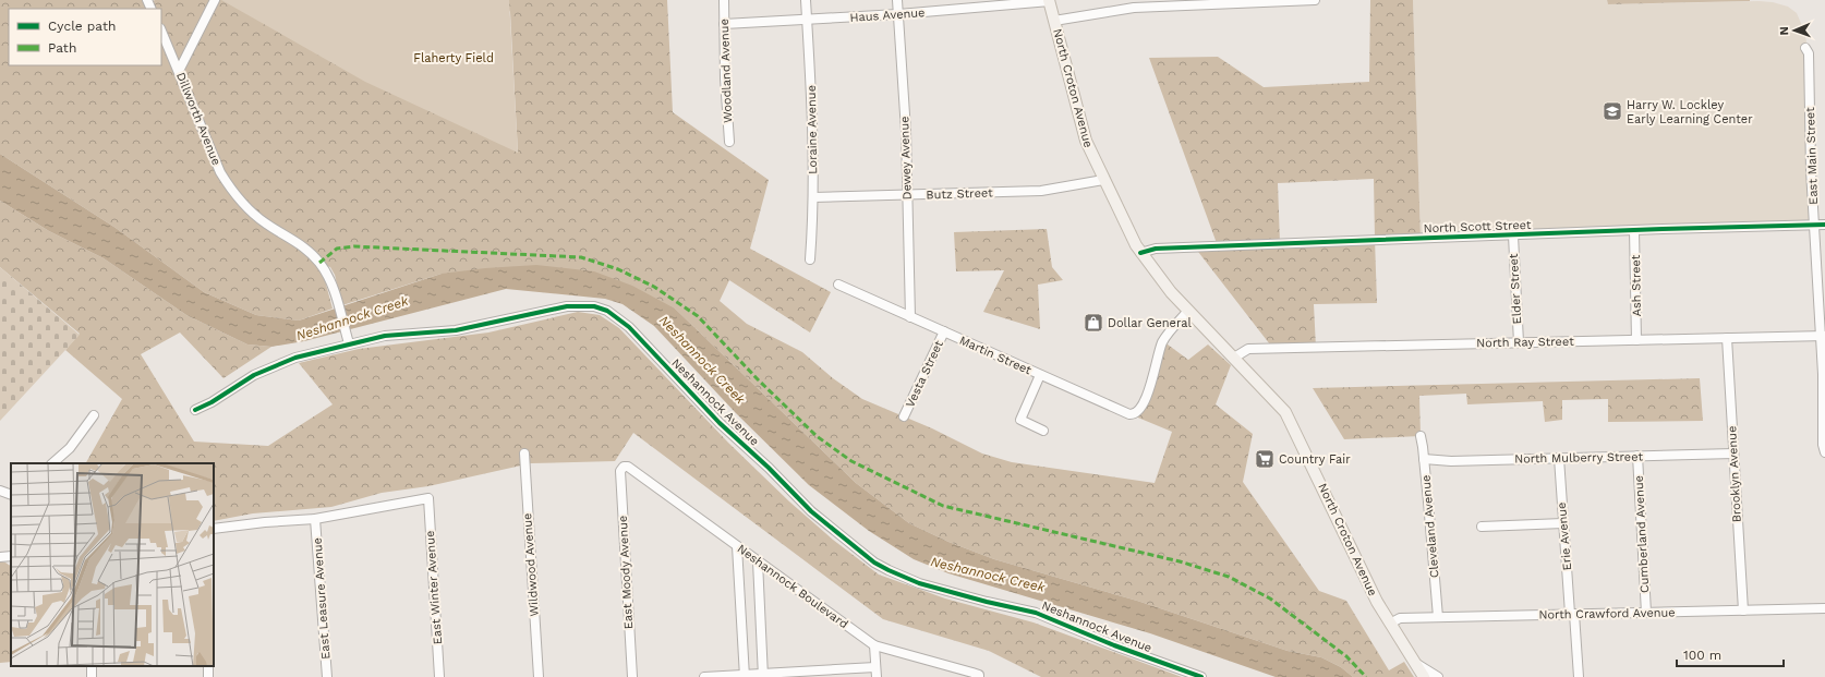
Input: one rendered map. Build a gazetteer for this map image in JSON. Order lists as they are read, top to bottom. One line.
{"streets":{"main road":["North Croton Avenue"],"street":["Haus Avenue","Woodland Avenue","Dillworth Avenue","Loraine Avenue","East Main Street","Dewey Avenue","Butz Street","North Scott Street","Ash Street","Elder Street","North Ray Street","Martin Street","Vesta Street","Neshannock Avenue","North Mulberry Street","Brooklyn Avenue","Cleveland Avenue","Cumberland Avenue","Erie Avenue","Wildwood Avenue","East Moody Avenue","Neshannock Boulevard","East Winter Avenue","East Leasure Avenue","North Crawford Avenue"]},"crossings":[["Haus Avenue","Woodland Avenue"],["Haus Avenue","North Croton Avenue"],["Haus Avenue","Loraine Avenue"],["Haus Avenue","Dewey Avenue"],["North Croton Avenue","Butz Street"],["North Croton Avenue","North Scott Street"],["North Croton Avenue","North Ray Street"],["North Croton Avenue","Martin Street"],["North Croton Avenue","North Crawford Avenue"],["Dillworth Avenue","Neshannock Avenue"],["Loraine Avenue","Butz Street"],["East Main Street","North Scott Street"],["East Main Street","North Ray Street"],["Dewey Avenue","Butz Street"],["Dewey Avenue","Martin Street"],["North Scott Street","Ash Street"],["North Scott Street","Elder Street"],["Ash Street","North Ray Street"],["Elder Street","North Ray Street"],["North Ray Street","Brooklyn Avenue"],["Martin Street","Vesta Street"],["North Mulberry Street","Brooklyn Avenue"],["North Mulberry Street","Cleveland Avenue"],["North Mulberry Street","Cumberland Avenue"],["North Mulberry Street","Erie Avenue"],["Brooklyn Avenue","North Crawford Avenue"],["Cleveland Avenue","North Crawford Avenue"],["Cumberland Avenue","North Crawford Avenue"],["Erie Avenue","North Crawford Avenue"],["East Moody Avenue","Neshannock Boulevard"],["East Winter Avenue","East Leasure Avenue"]],"water":["Neshannock Creek"],"parks":["Flaherty Field"],"places":{"school or university":["Harry W. Lockley Early Learning Center"],"shop":["Dollar General"],"supermarket":["Country Fair"]},"legend":["Cycle path","Path"],"scale_bar":"100 m","north":"left"}
